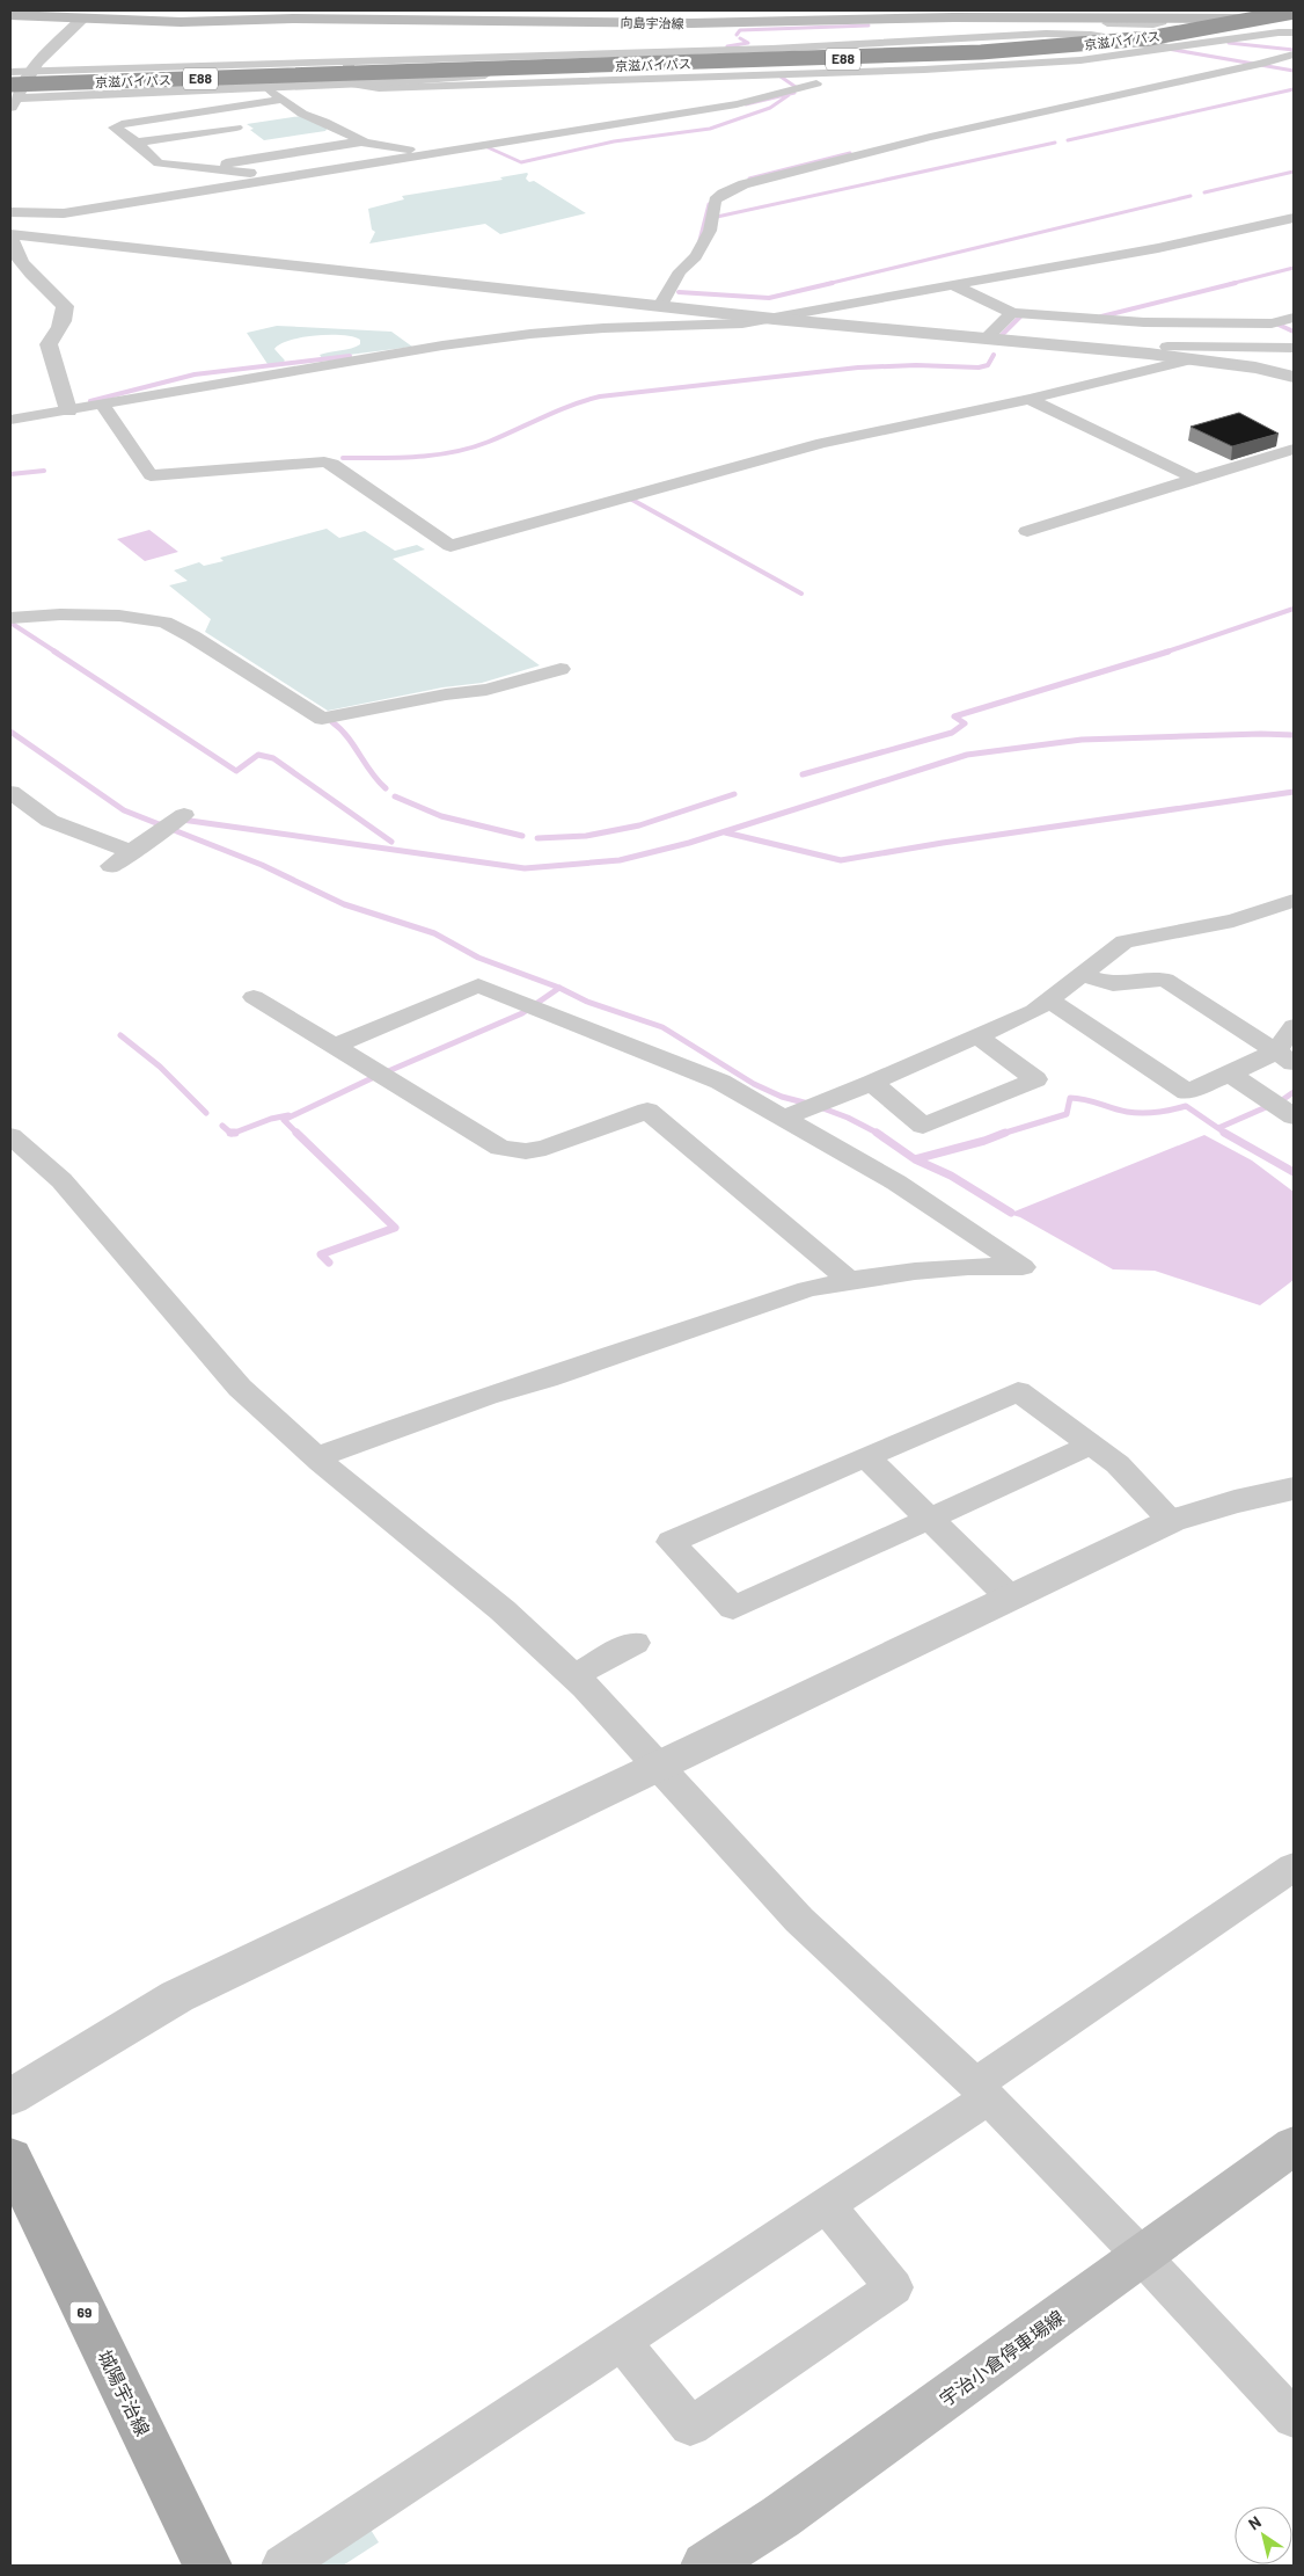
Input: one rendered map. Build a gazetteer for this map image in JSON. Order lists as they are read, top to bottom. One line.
{"streets":{"highway":["京滋バイパス","E88"],"main road":["向島宇治線","69","宇治小倉停車場線","城陽宇治線"]},"crossings":[["向島宇治線","京滋バイパス"]],"north":"top left"}
